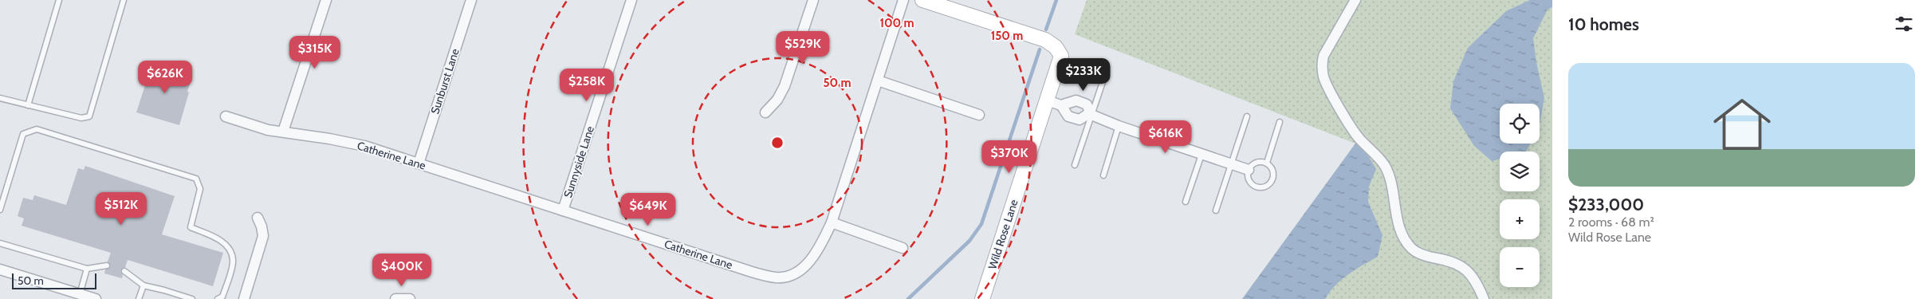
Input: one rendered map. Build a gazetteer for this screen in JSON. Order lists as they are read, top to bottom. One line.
{"streets":{"street":["Sunburst Lane","Catherine Lane","Sunnyside Lane","Wild Rose Lane"]},"crossings":[["Sunburst Lane","Catherine Lane"],["Catherine Lane","Sunnyside Lane"]],"scale_bar":"50 m","page":{"heading":"10 homes","price":["$529K","$315K","$233K","$626K","$258K","$616K","$370K","$512K","$649K","$400K"],"list":[{"name":"$233,000","note":"2 rooms · 68 m² · Wild Rose Lane"}],"map_buttons":["+","−"],"scale":"50 m"},"rings":["100 m","150 m","50 m"]}
